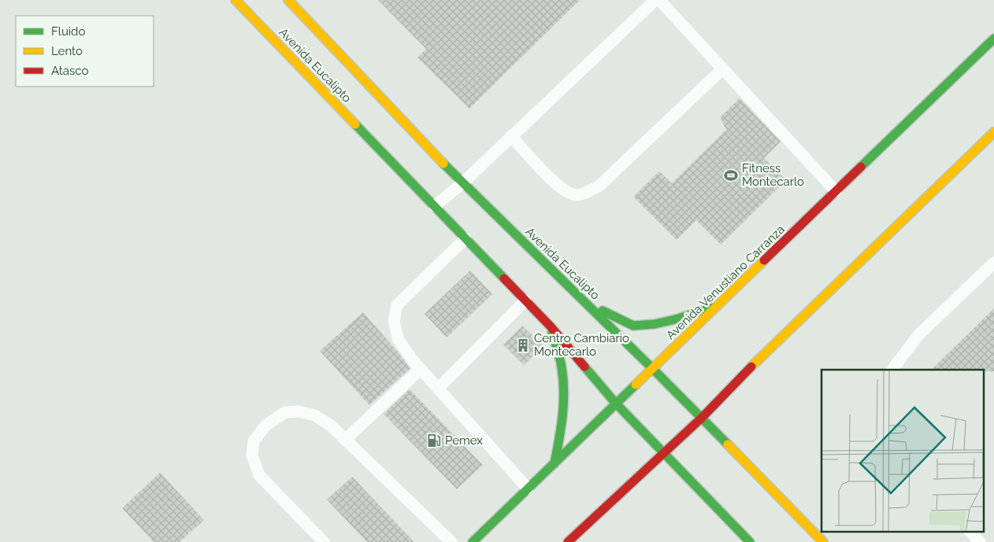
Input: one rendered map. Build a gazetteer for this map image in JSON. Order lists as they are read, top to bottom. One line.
{"streets":{"main road":["Avenida Eucalipto","Avenida Venustiano Carranza"]},"crossings":[["Avenida Eucalipto","Avenida Venustiano Carranza"]],"places":{"sports":["Fitness Montecarlo"],"building":["Centro Cambiario Montecarlo"],"fuel station":["Pemex"]},"legend":["Fluido","Lento","Atasco"]}
